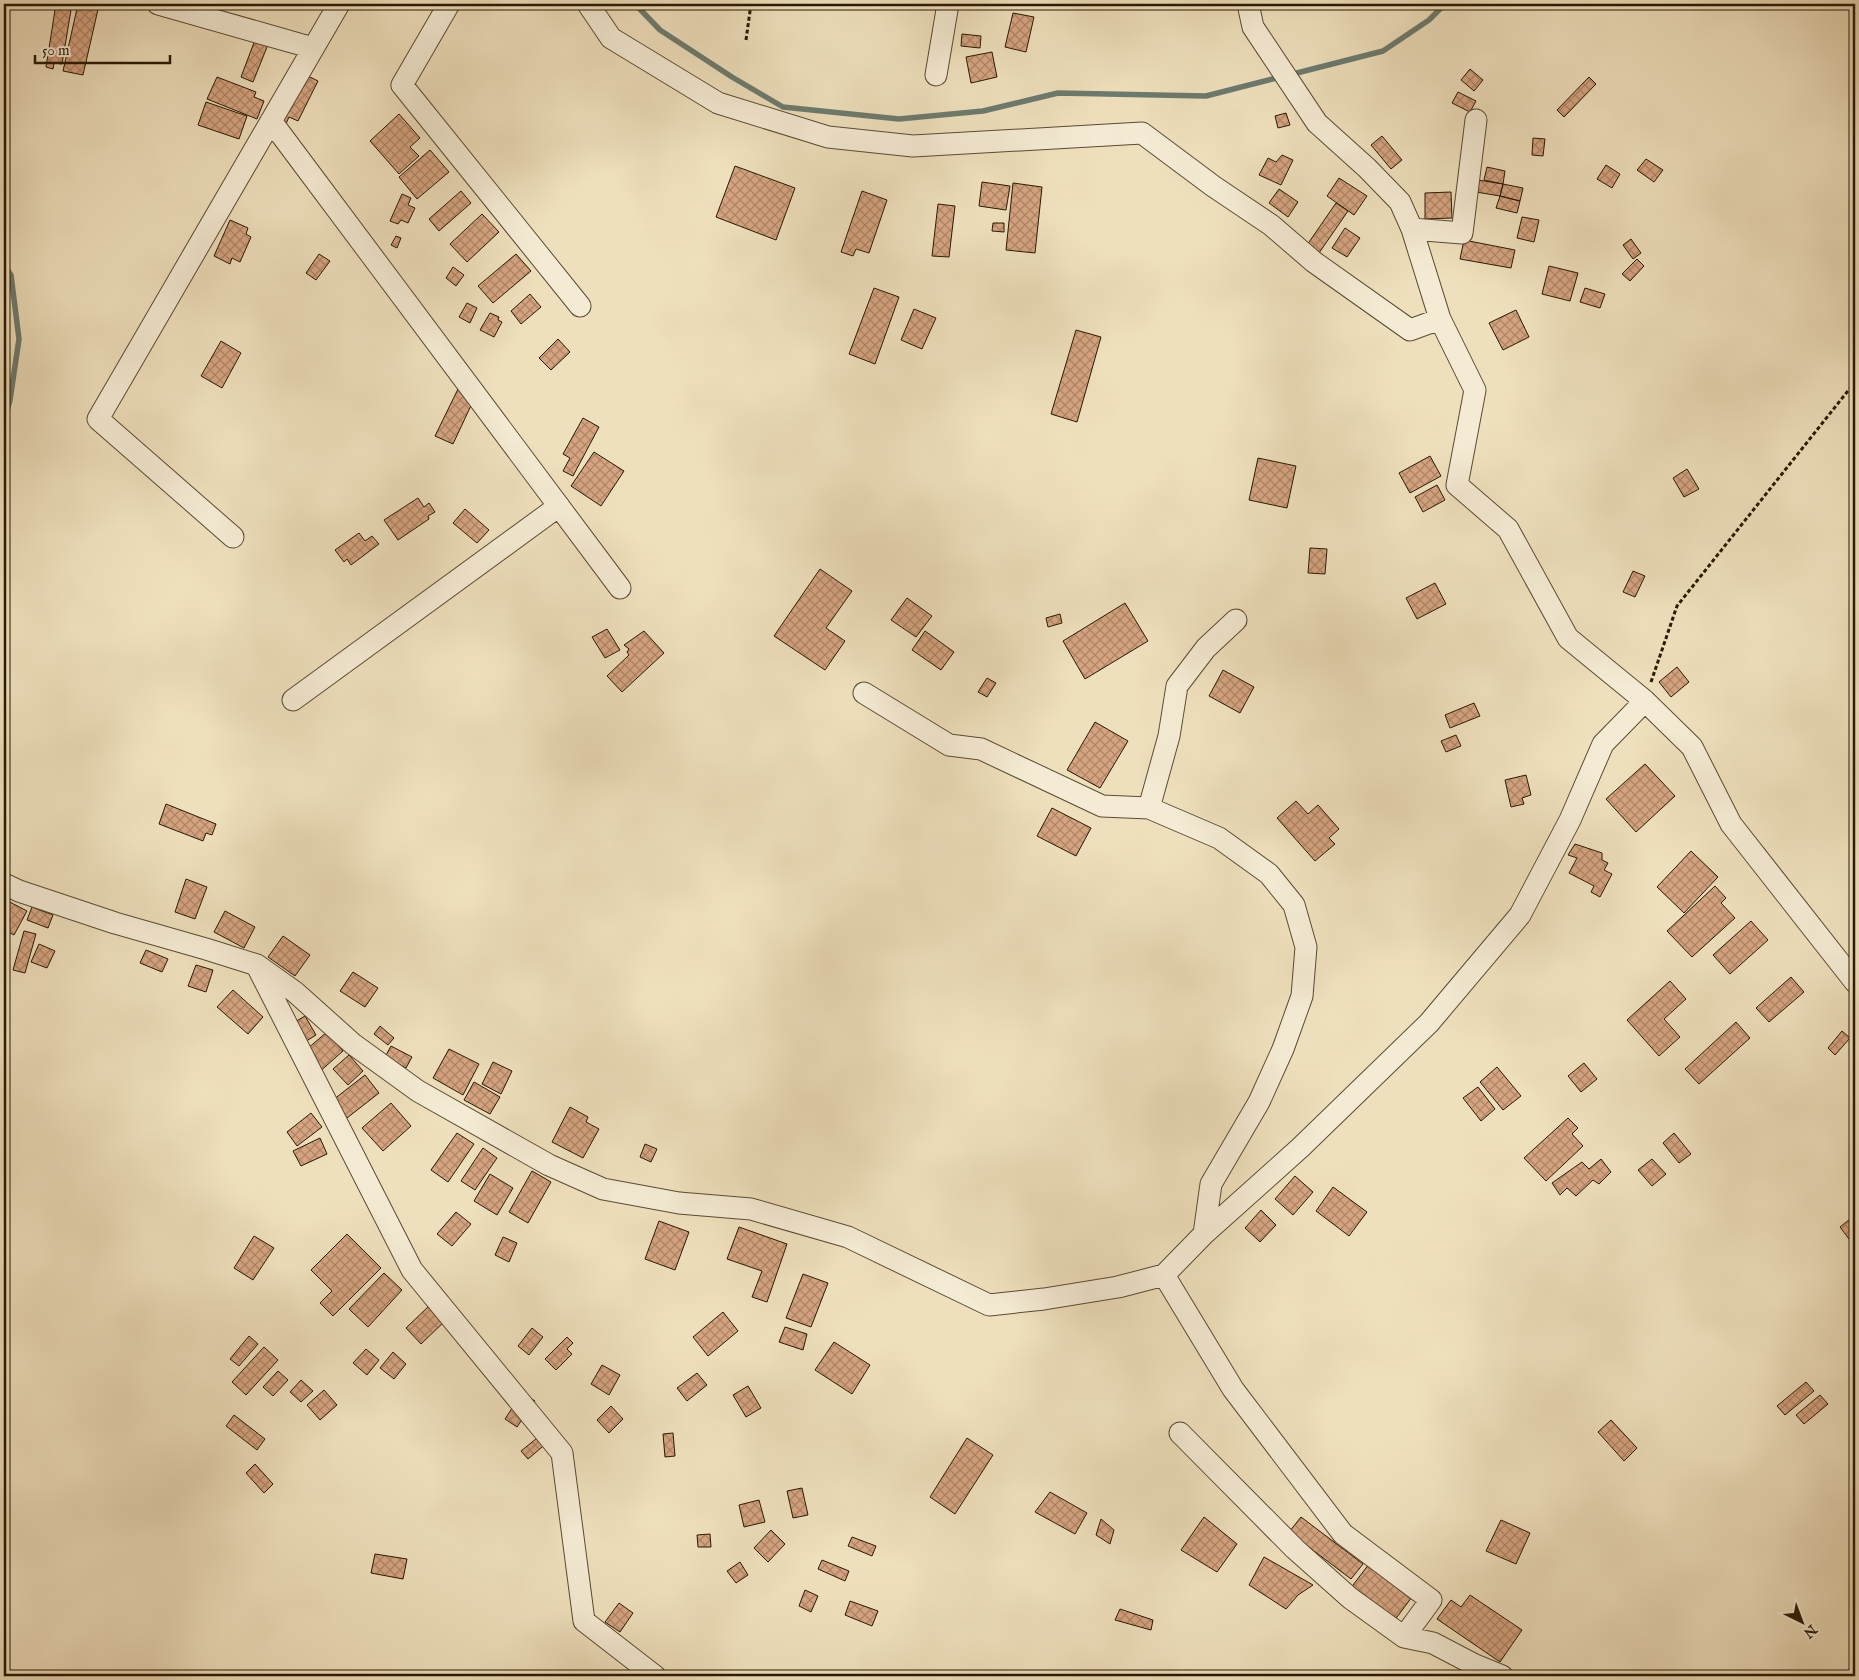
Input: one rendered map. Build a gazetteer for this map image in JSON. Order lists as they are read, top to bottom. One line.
{"scale_bar":"50 m","north":"bottom right"}
